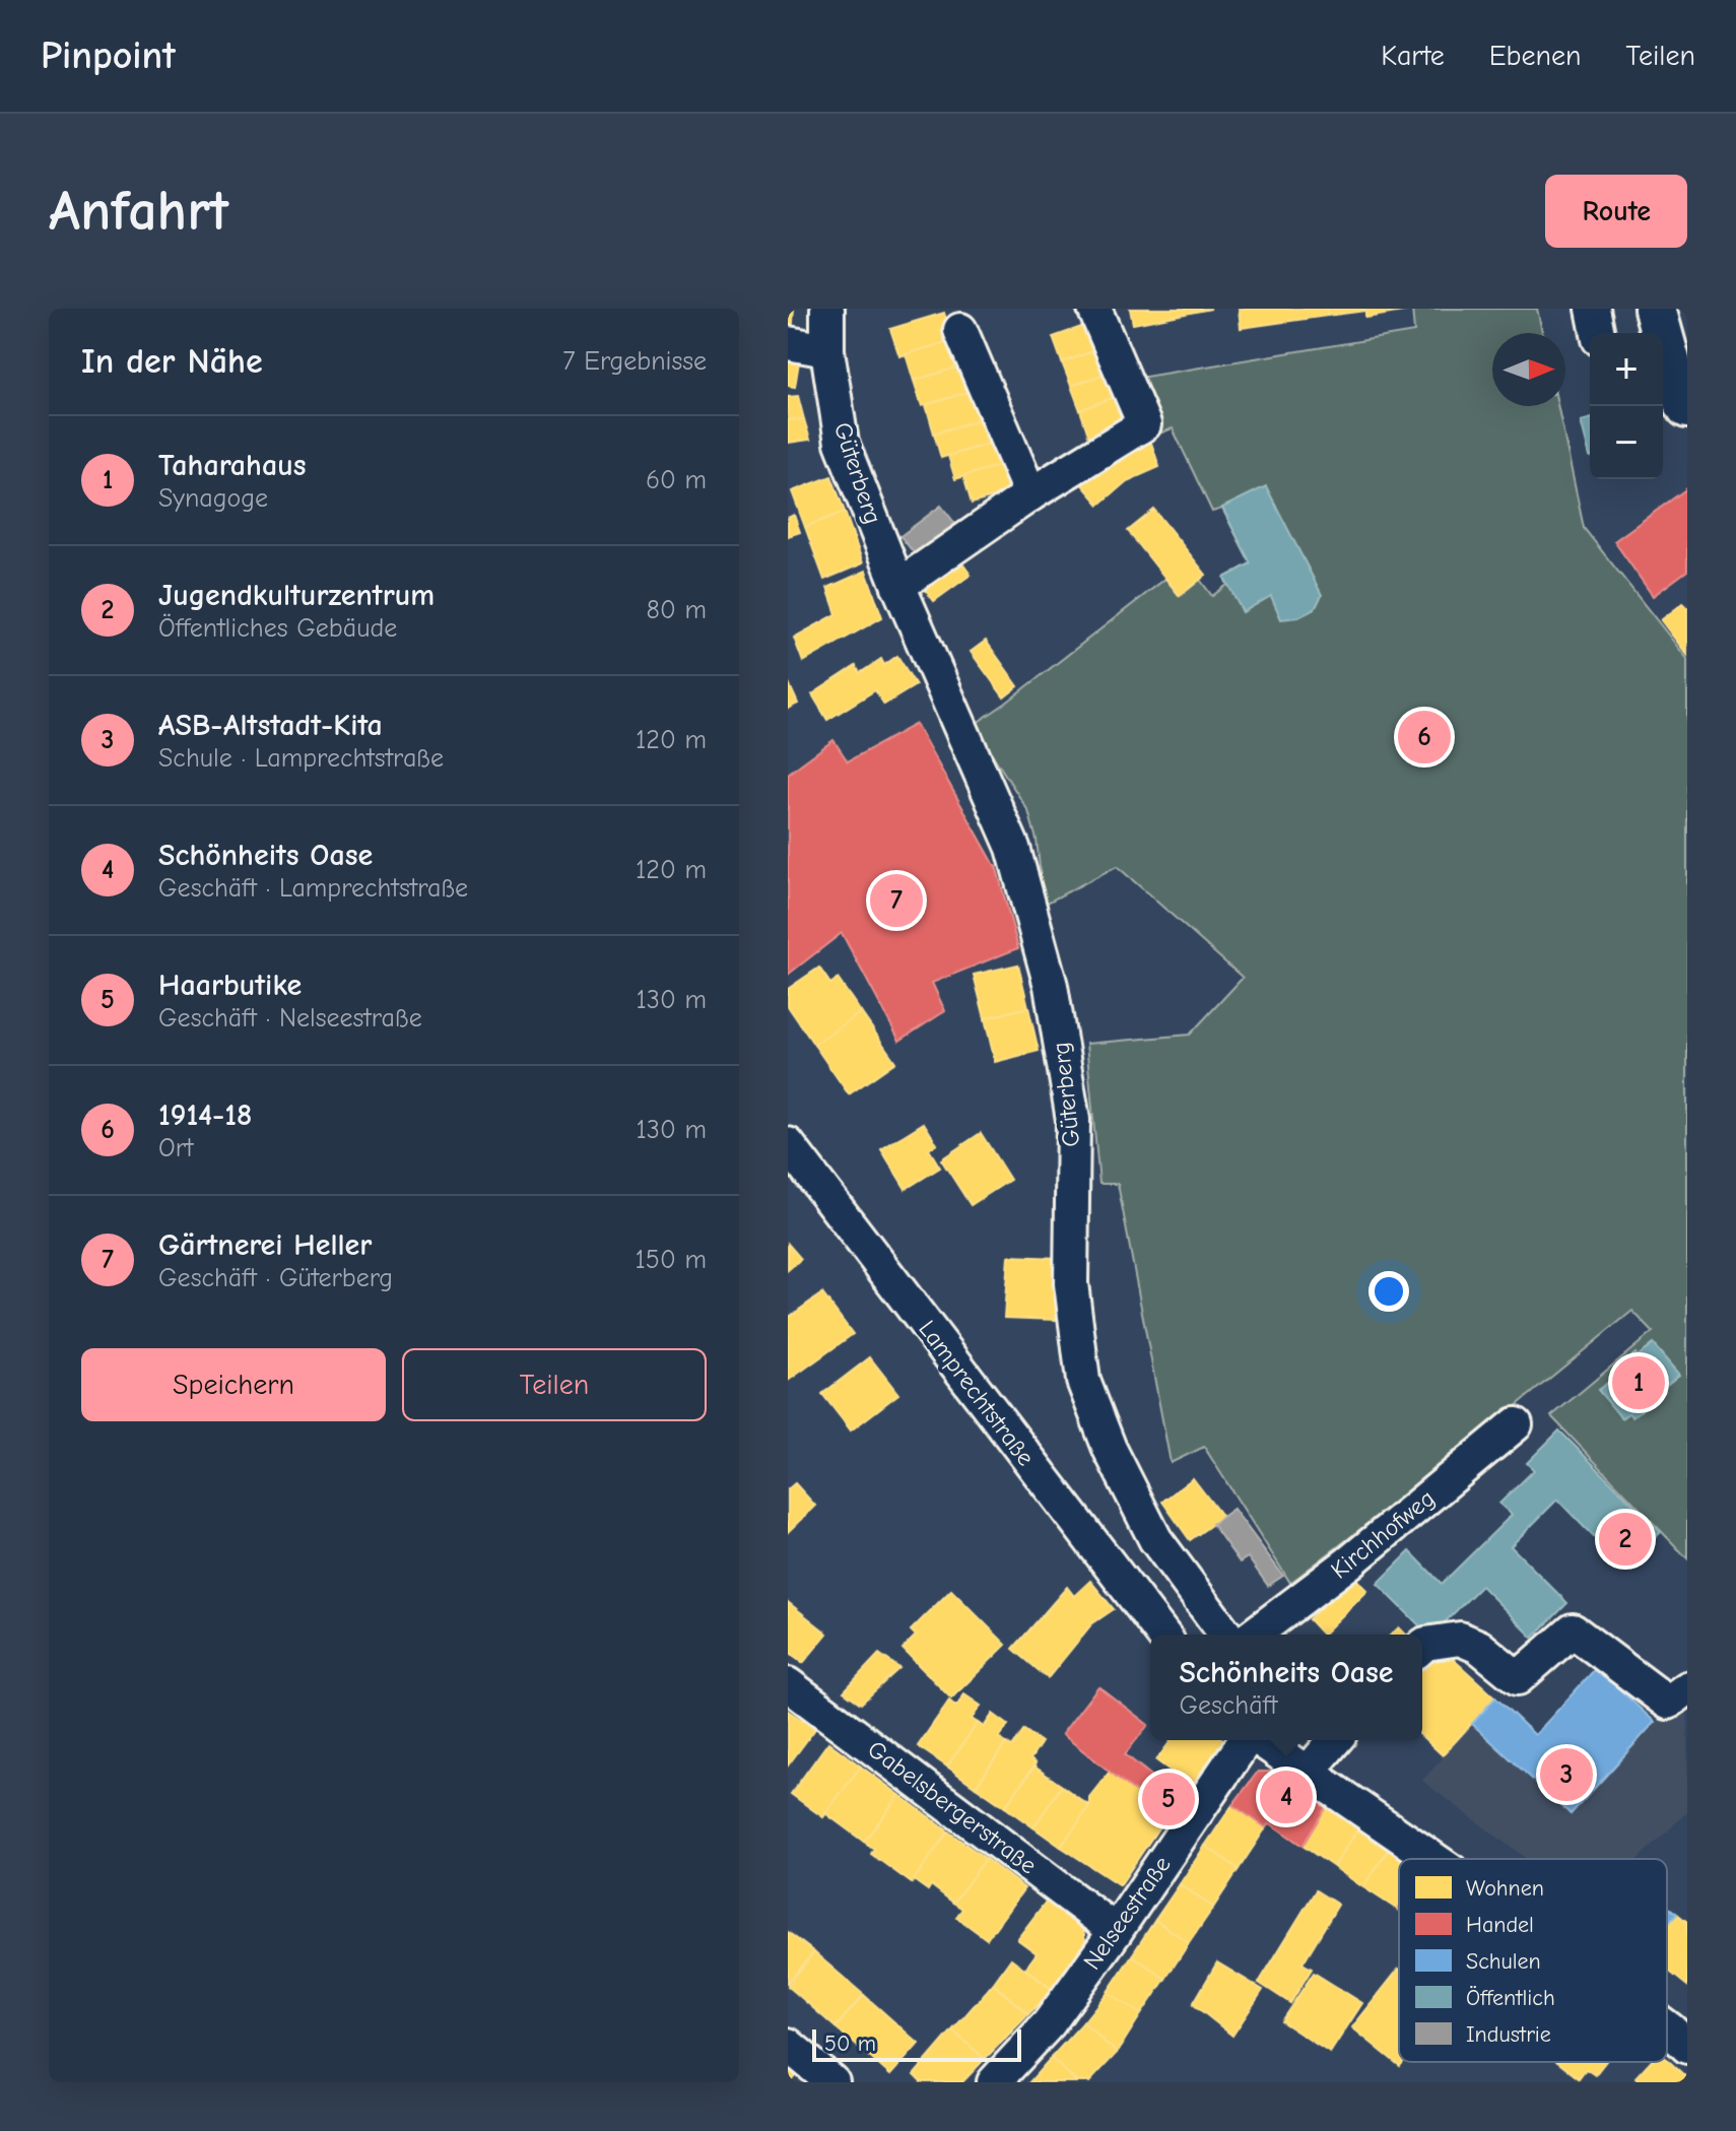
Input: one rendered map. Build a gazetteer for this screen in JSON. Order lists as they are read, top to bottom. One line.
{"streets":{"street":["Güterberg","Lamprechtstraße","Kirchhofweg","Gabelsbergerstraße","Nelseestraße"]},"crossings":[["Gabelsbergerstraße","Nelseestraße"]],"legend":["Wohnen","Handel","Schulen","Öffentlich","Industrie"],"scale_bar":"50 m","north":"right","page":{"header":"Pinpoint","nav":["Karte","Ebenen","Teilen"],"buttons":["Route",["Speichern","Teilen"]],"title":"Anfahrt","heading":["In der Nähe","7 Ergebnisse"],"map_buttons":["+","−"],"list":[{"mark":"1","name":"Taharahaus","note":"Synagoge","value":"60 m"},{"mark":"2","name":"Jugendkulturzentrum","note":"Öffentliches Gebäude","value":"80 m"},{"mark":"3","name":"ASB-Altstadt-Kita","note":"Schule · Lamprechtstraße","value":"120 m"},{"mark":"4","name":"Schönheits Oase","note":"Geschäft · Lamprechtstraße","value":"120 m"},{"mark":"5","name":"Haarbutike","note":"Geschäft · Nelseestraße","value":"130 m"},{"mark":"6","name":"1914-18","note":"Ort","value":"130 m"},{"mark":"7","name":"Gärtnerei Heller","note":"Geschäft · Güterberg","value":"150 m"}],"pins":["6","7","1","2","3","4","5"],"popup":["Schönheits Oase","Geschäft"],"scale":"50 m"}}
